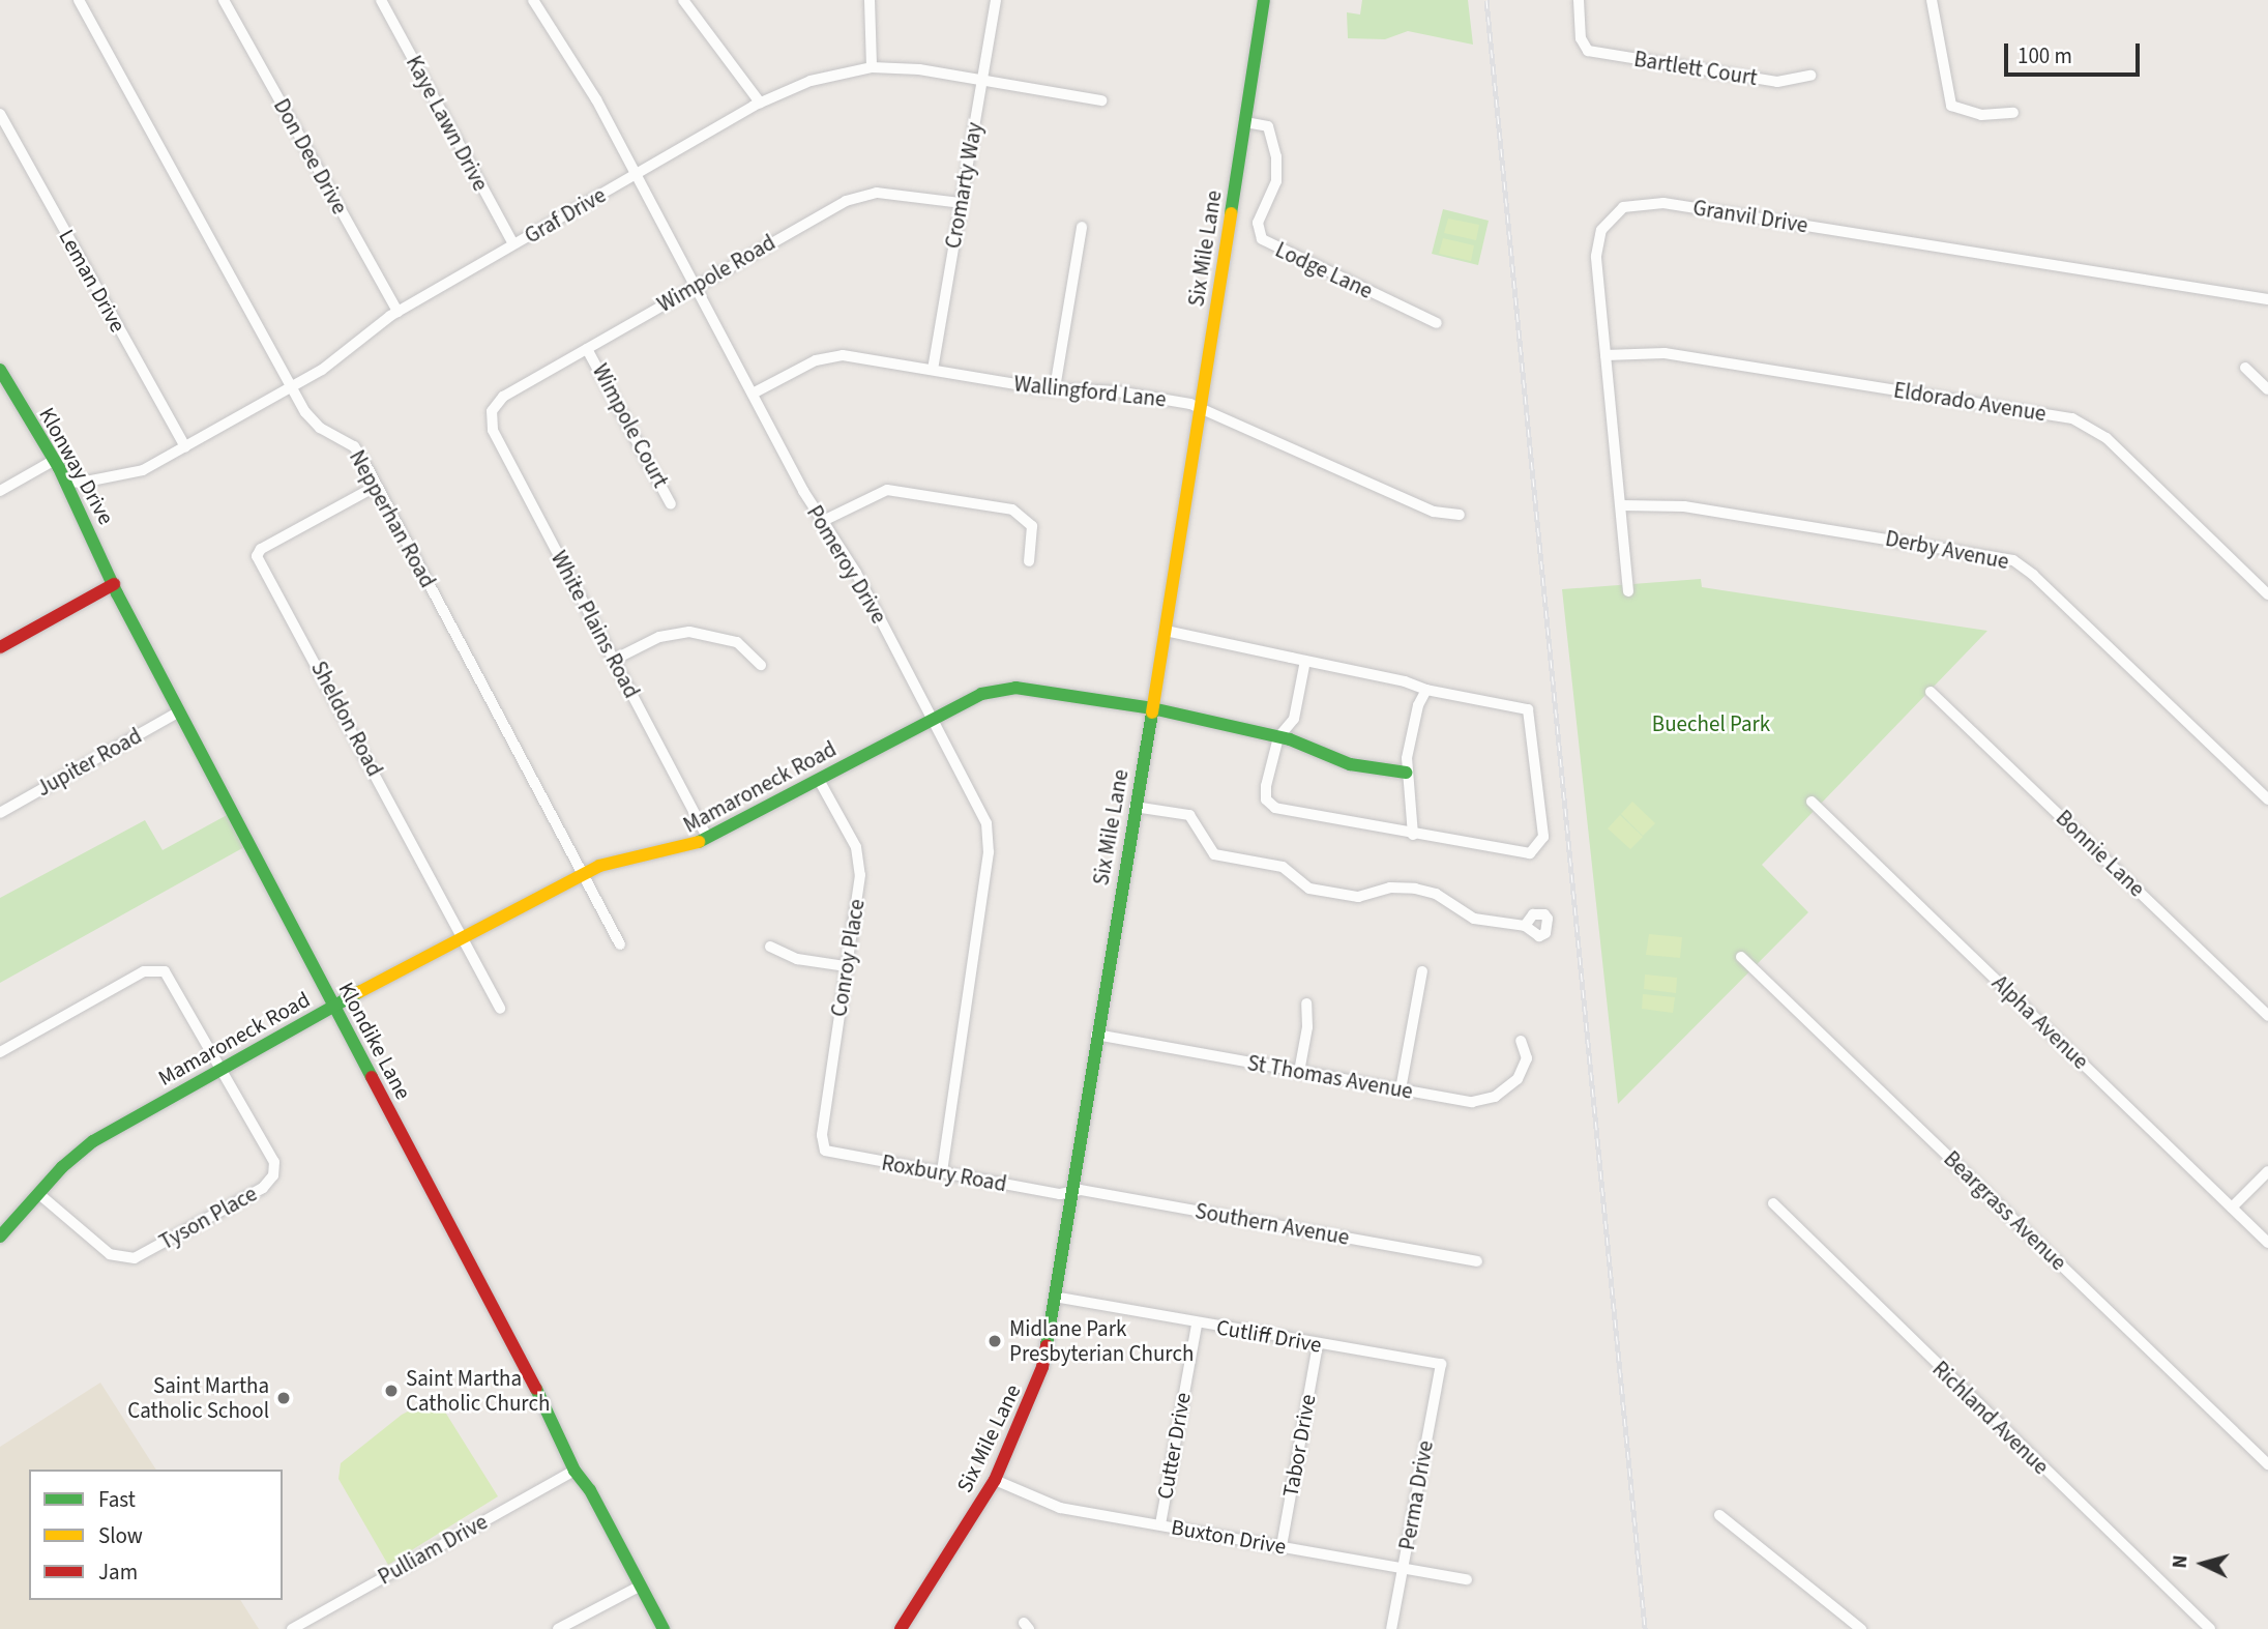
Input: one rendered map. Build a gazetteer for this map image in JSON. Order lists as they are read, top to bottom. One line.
{"streets":{"street":["Bartlett Court","Kaye Lawn Drive","Don Dee Drive","Cromarty Way","Graf Drive","Granvil Drive","Six Mile Lane","Lodge Lane","Wimpole Road","Leman Drive","Wallingford Lane","Eldorado Avenue","Wimpole Court","Klonway Drive","Nepperhan Road","Derby Avenue","Pomeroy Drive","White Plains Road","Sheldon Road","Jupiter Road","Mamaroneck Road","Bonnie Lane","Conroy Place","Alpha Avenue","Klondike Lane","St Thomas Avenue","Roxbury Road","Beargrass Avenue","Tyson Place","Southern Avenue","Cutliff Drive","Richland Avenue","Cutter Drive","Tabor Drive","Perma Drive","Buxton Drive","Pulliam Drive"]},"crossings":[["Kaye Lawn Drive","Graf Drive"],["Don Dee Drive","Graf Drive"],["Cromarty Way","Graf Drive"],["Cromarty Way","Wimpole Road"],["Cromarty Way","Wallingford Lane"],["Graf Drive","Leman Drive"],["Graf Drive","Klonway Drive"],["Graf Drive","Nepperhan Road"],["Graf Drive","Pomeroy Drive"],["Granvil Drive","Eldorado Avenue"],["Granvil Drive","Derby Avenue"],["Six Mile Lane","Lodge Lane"],["Six Mile Lane","Wallingford Lane"],["Six Mile Lane","Mamaroneck Road"],["Six Mile Lane","St Thomas Avenue"],["Six Mile Lane","Roxbury Road"],["Six Mile Lane","Southern Avenue"],["Six Mile Lane","Cutliff Drive"],["Six Mile Lane","Buxton Drive"],["Wimpole Road","Wimpole Court"],["Wimpole Road","Pomeroy Drive"],["Wimpole Road","White Plains Road"],["Wallingford Lane","Pomeroy Drive"],["Klonway Drive","Klondike Lane"],["Nepperhan Road","Sheldon Road"],["Nepperhan Road","Mamaroneck Road"],["Pomeroy Drive","Mamaroneck Road"],["Pomeroy Drive","Roxbury Road"],["White Plains Road","Mamaroneck Road"],["Sheldon Road","Mamaroneck Road"],["Jupiter Road","Klondike Lane"],["Mamaroneck Road","Conroy Place"],["Mamaroneck Road","Klondike Lane"],["Mamaroneck Road","Tyson Place"],["Conroy Place","Roxbury Road"],["Klondike Lane","Pulliam Drive"],["Roxbury Road","Southern Avenue"],["Cutliff Drive","Cutter Drive"],["Cutliff Drive","Tabor Drive"],["Cutliff Drive","Perma Drive"],["Cutter Drive","Buxton Drive"],["Tabor Drive","Buxton Drive"],["Perma Drive","Buxton Drive"]],"parks":["Buechel Park"],"places":["Midlane Park Presbyterian Church","Saint Martha Catholic Church","Saint Martha Catholic School"],"legend":["Fast","Slow","Jam"],"scale_bar":"100 m","north":"left"}
